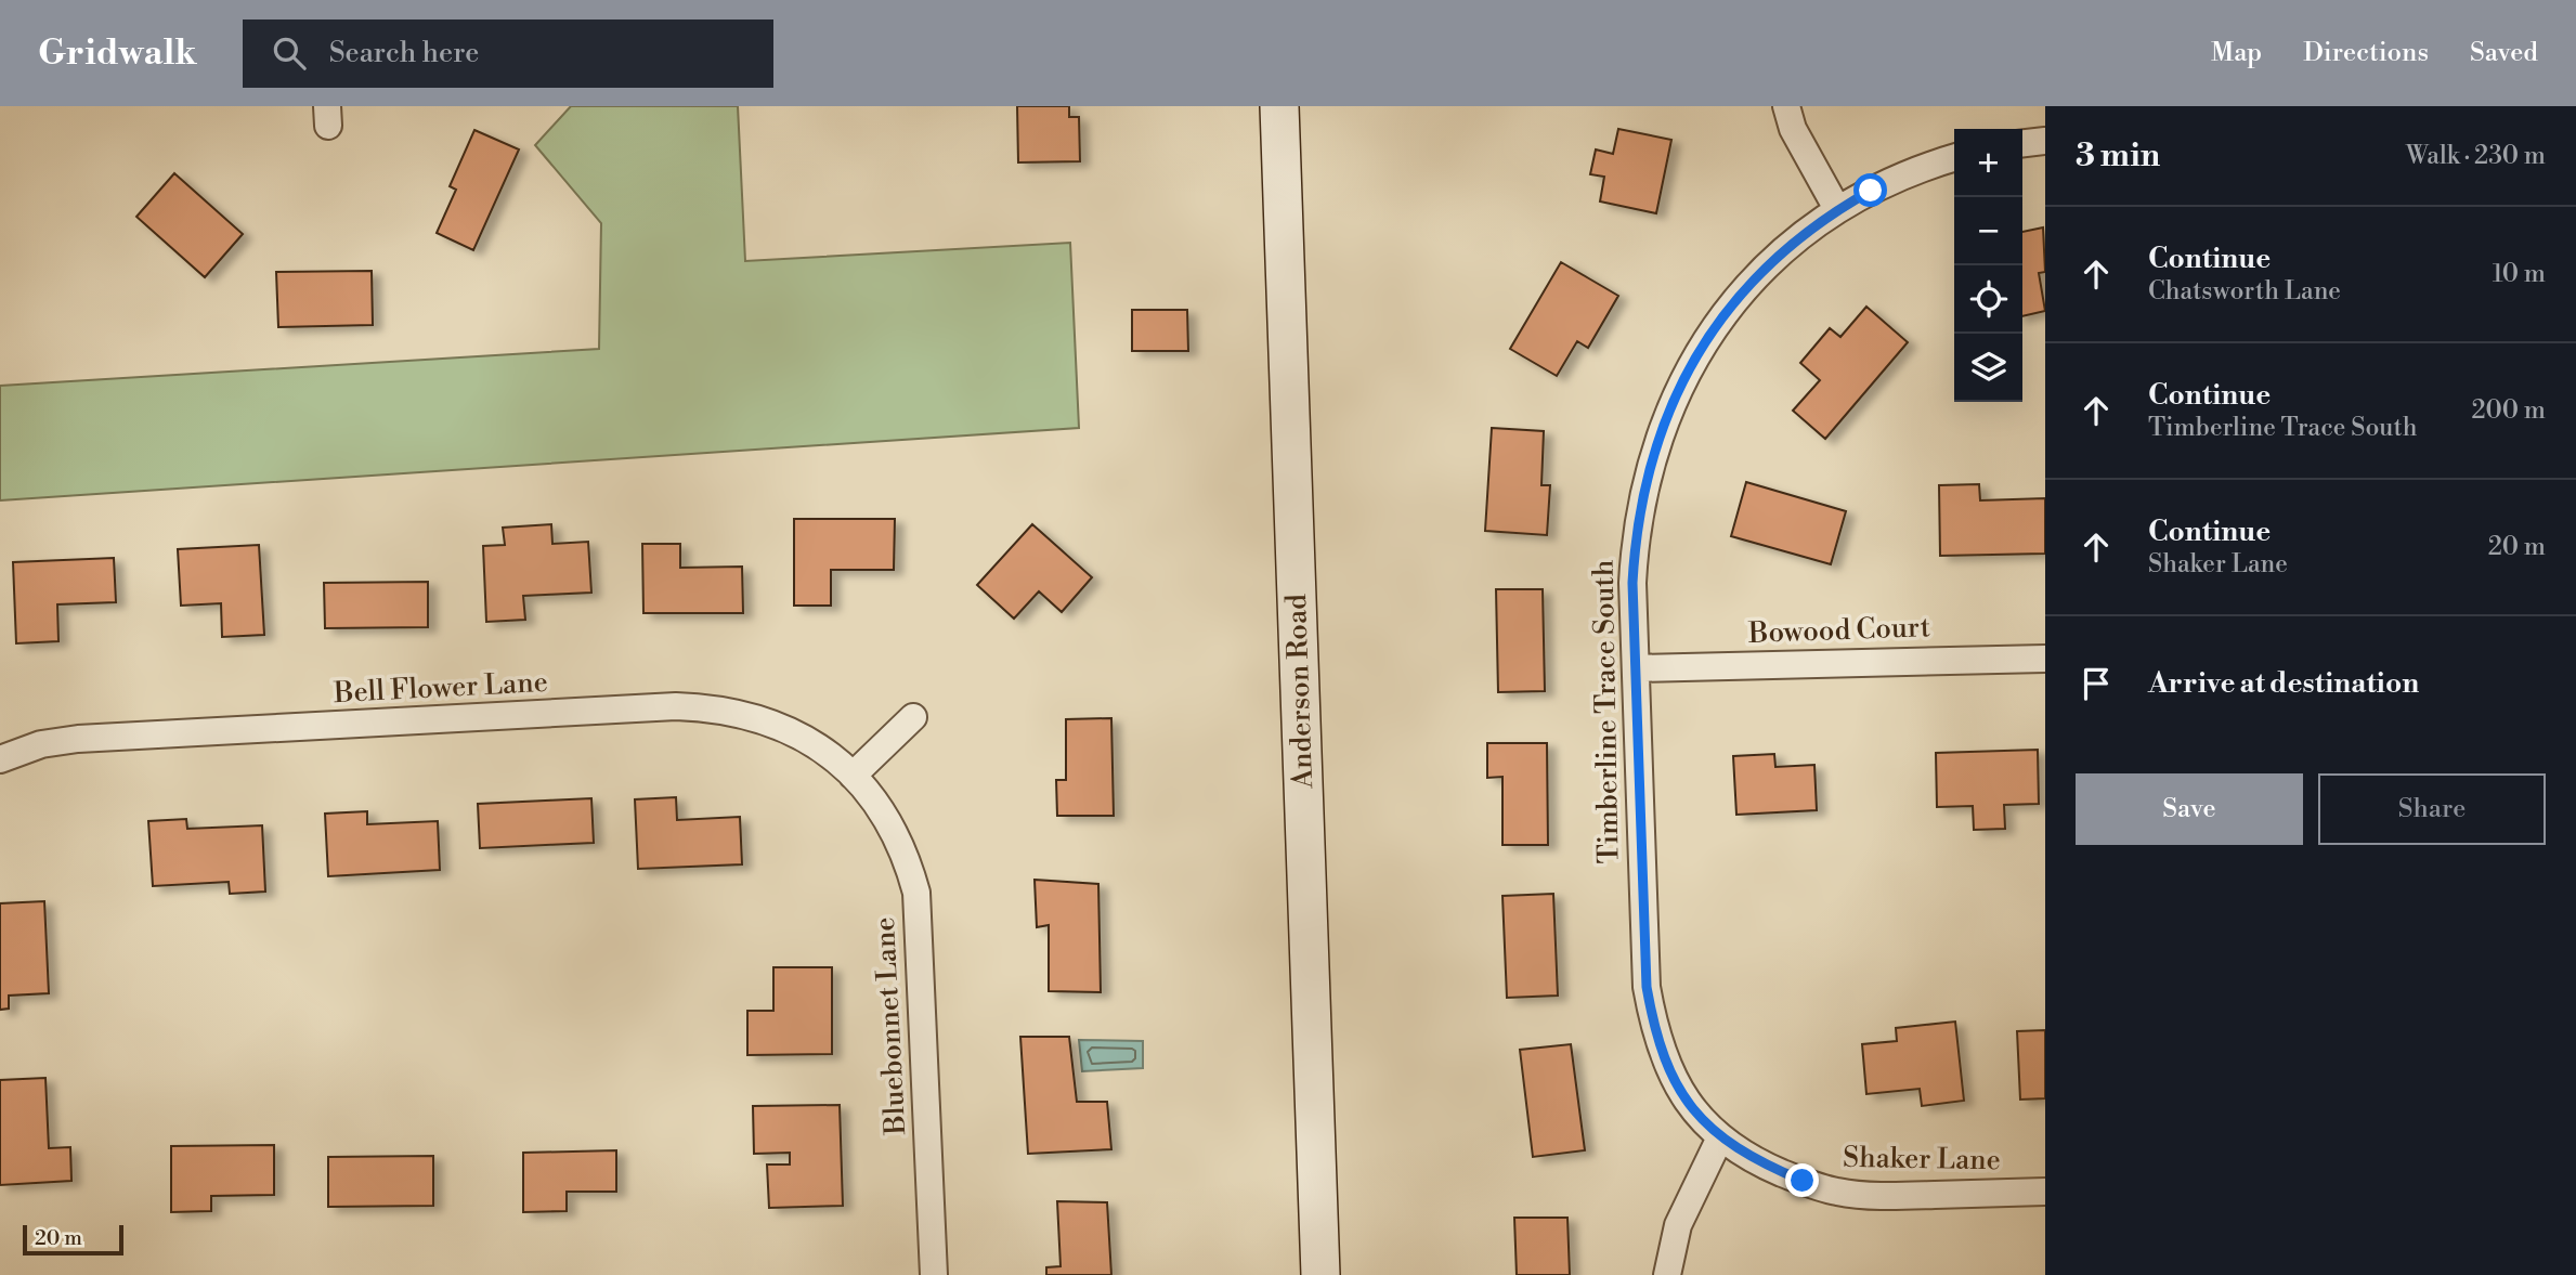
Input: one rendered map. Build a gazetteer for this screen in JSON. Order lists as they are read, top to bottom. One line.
{"streets":{"street":["Bowood Court","Bell Flower Lane","Anderson Road","Timberline Trace South","Bluebonnet Lane","Shaker Lane"]},"crossings":[["Bowood Court","Timberline Trace South"],["Bell Flower Lane","Bluebonnet Lane"],["Timberline Trace South","Shaker Lane"]],"scale_bar":"20 m","page":{"header":"Gridwalk","search":"Search here","nav":["Map","Directions","Saved"],"heading":["3 min","Walk · 230 m"],"map_buttons":["+","−"],"list":[["Continue","Chatsworth Lane","10 m"],["Continue","Timberline Trace South","200 m"],["Continue","Shaker Lane","20 m"],"Arrive at destination"],"buttons":["Save","Share"],"scale":"20 m"}}
